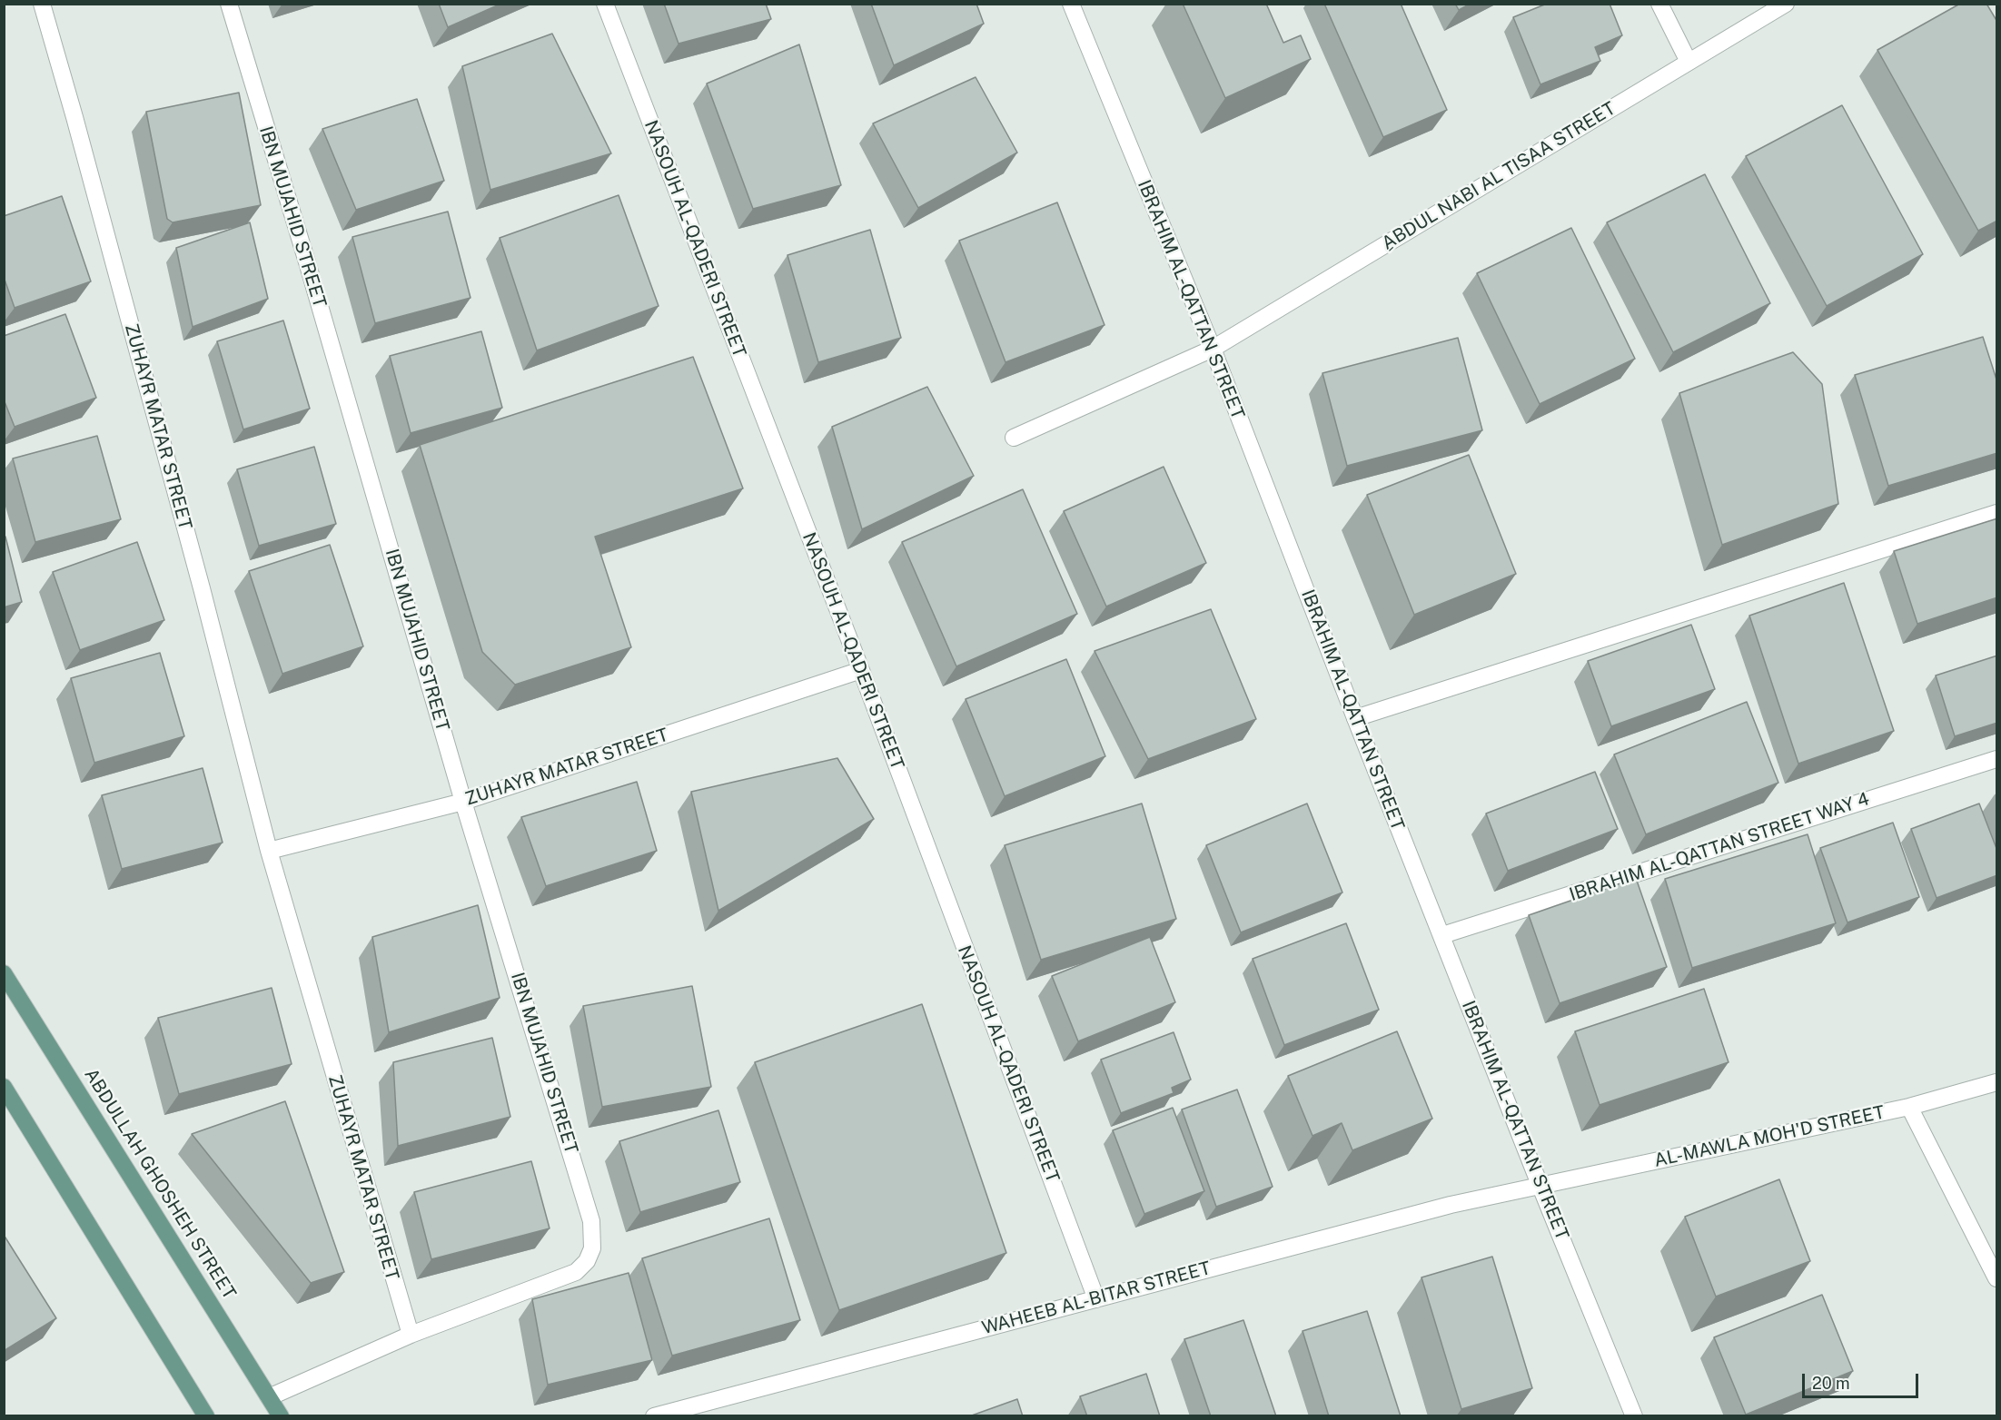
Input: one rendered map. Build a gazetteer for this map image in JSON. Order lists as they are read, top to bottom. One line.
{"streets":{"main road":["ABDULLAH GHOSHEH STREET"],"street":["ِABDUL NABI AL TISAA STREET","IBN MUJAHID STREET","NASOUH AL-QADERI STREET","IBRAHIM AL-QATTAN STREET","ZUHAYR MATAR STREET","IBRAHIM AL-QATTAN STREET WAY 4","AL-MAWLA MOH'D STREET","WAHEEB AL-BITAR STREET"]},"crossings":[["ِABDUL NABI AL TISAA STREET","IBRAHIM AL-QATTAN STREET"],["IBN MUJAHID STREET","ZUHAYR MATAR STREET"],["NASOUH AL-QADERI STREET","ZUHAYR MATAR STREET"],["NASOUH AL-QADERI STREET","WAHEEB AL-BITAR STREET"],["IBRAHIM AL-QATTAN STREET","IBRAHIM AL-QATTAN STREET WAY 4"],["IBRAHIM AL-QATTAN STREET","AL-MAWLA MOH'D STREET"],["IBRAHIM AL-QATTAN STREET","WAHEEB AL-BITAR STREET"],["AL-MAWLA MOH'D STREET","WAHEEB AL-BITAR STREET"]],"scale_bar":"20 m"}
